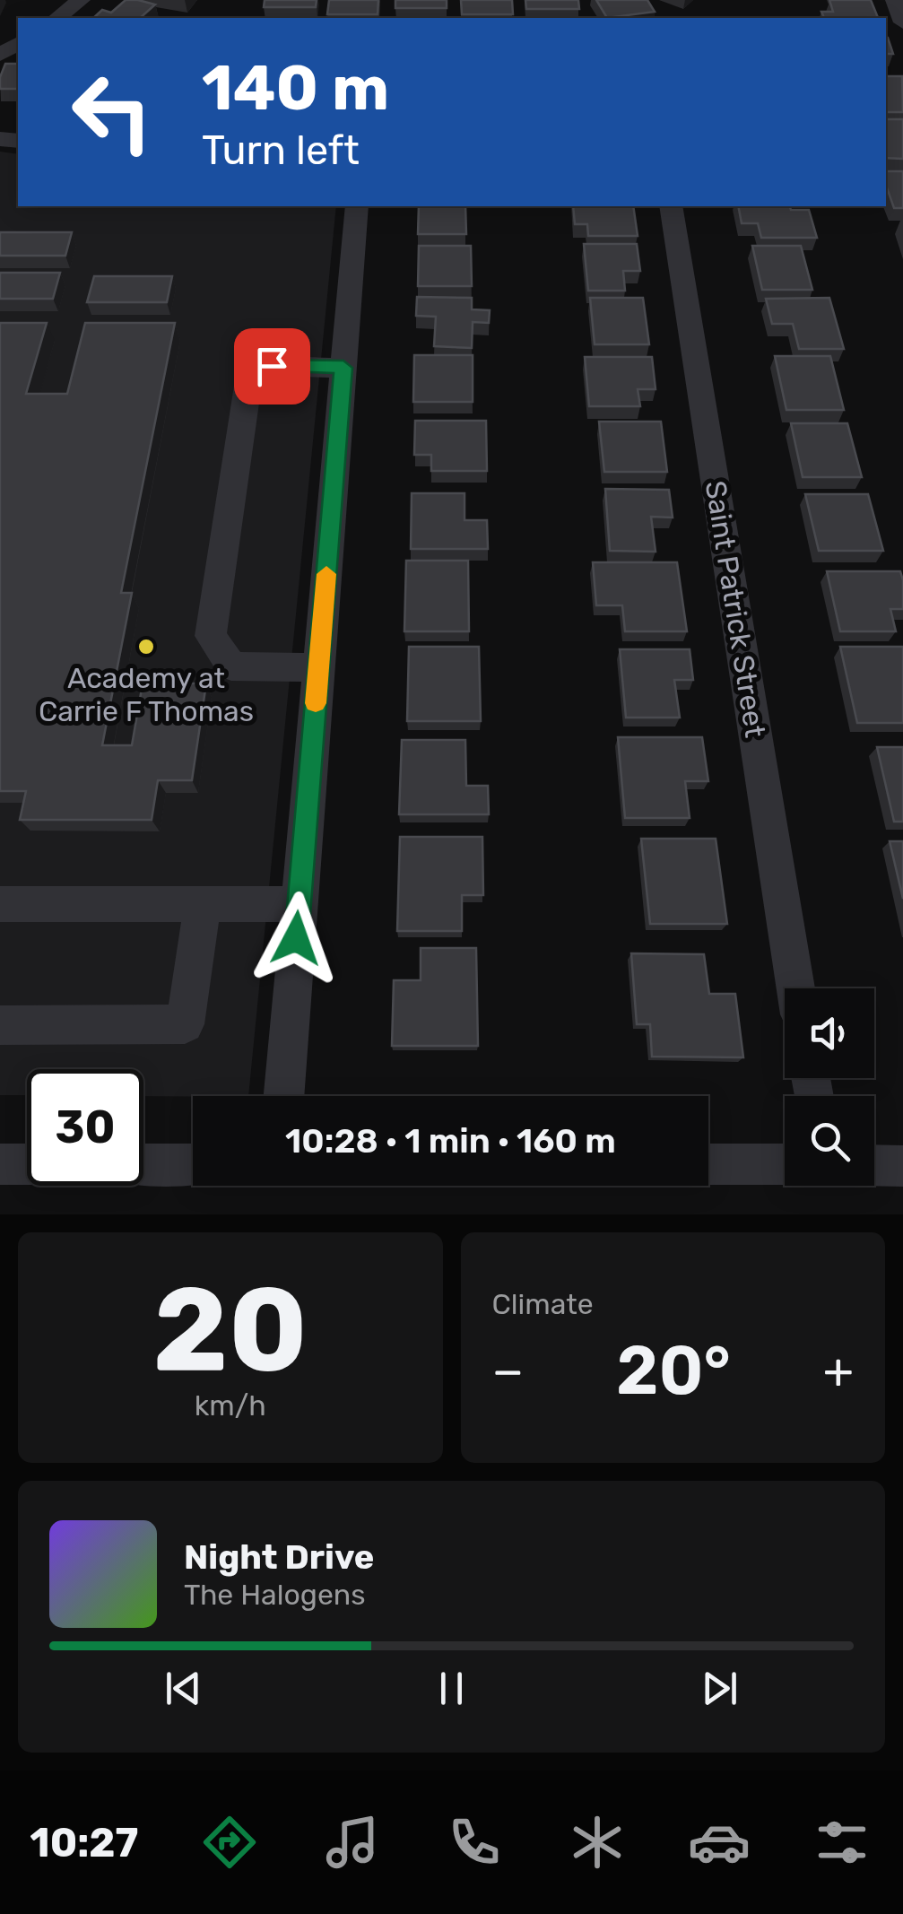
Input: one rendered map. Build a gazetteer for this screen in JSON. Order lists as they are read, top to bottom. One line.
{"streets":{"street":["Saint Patrick Street"]},"places":["Academy at Carrie F Thomas"],"page":{"turn":["140 m","Turn left"],"limit":"30","trip":"10:28 · 1 min · 160 m","tile":[["20","km/h"],"Climate"],"heat":["−","20°","+"],"song":["Night Drive","The Halogens"],"tabs":"10:27"}}
